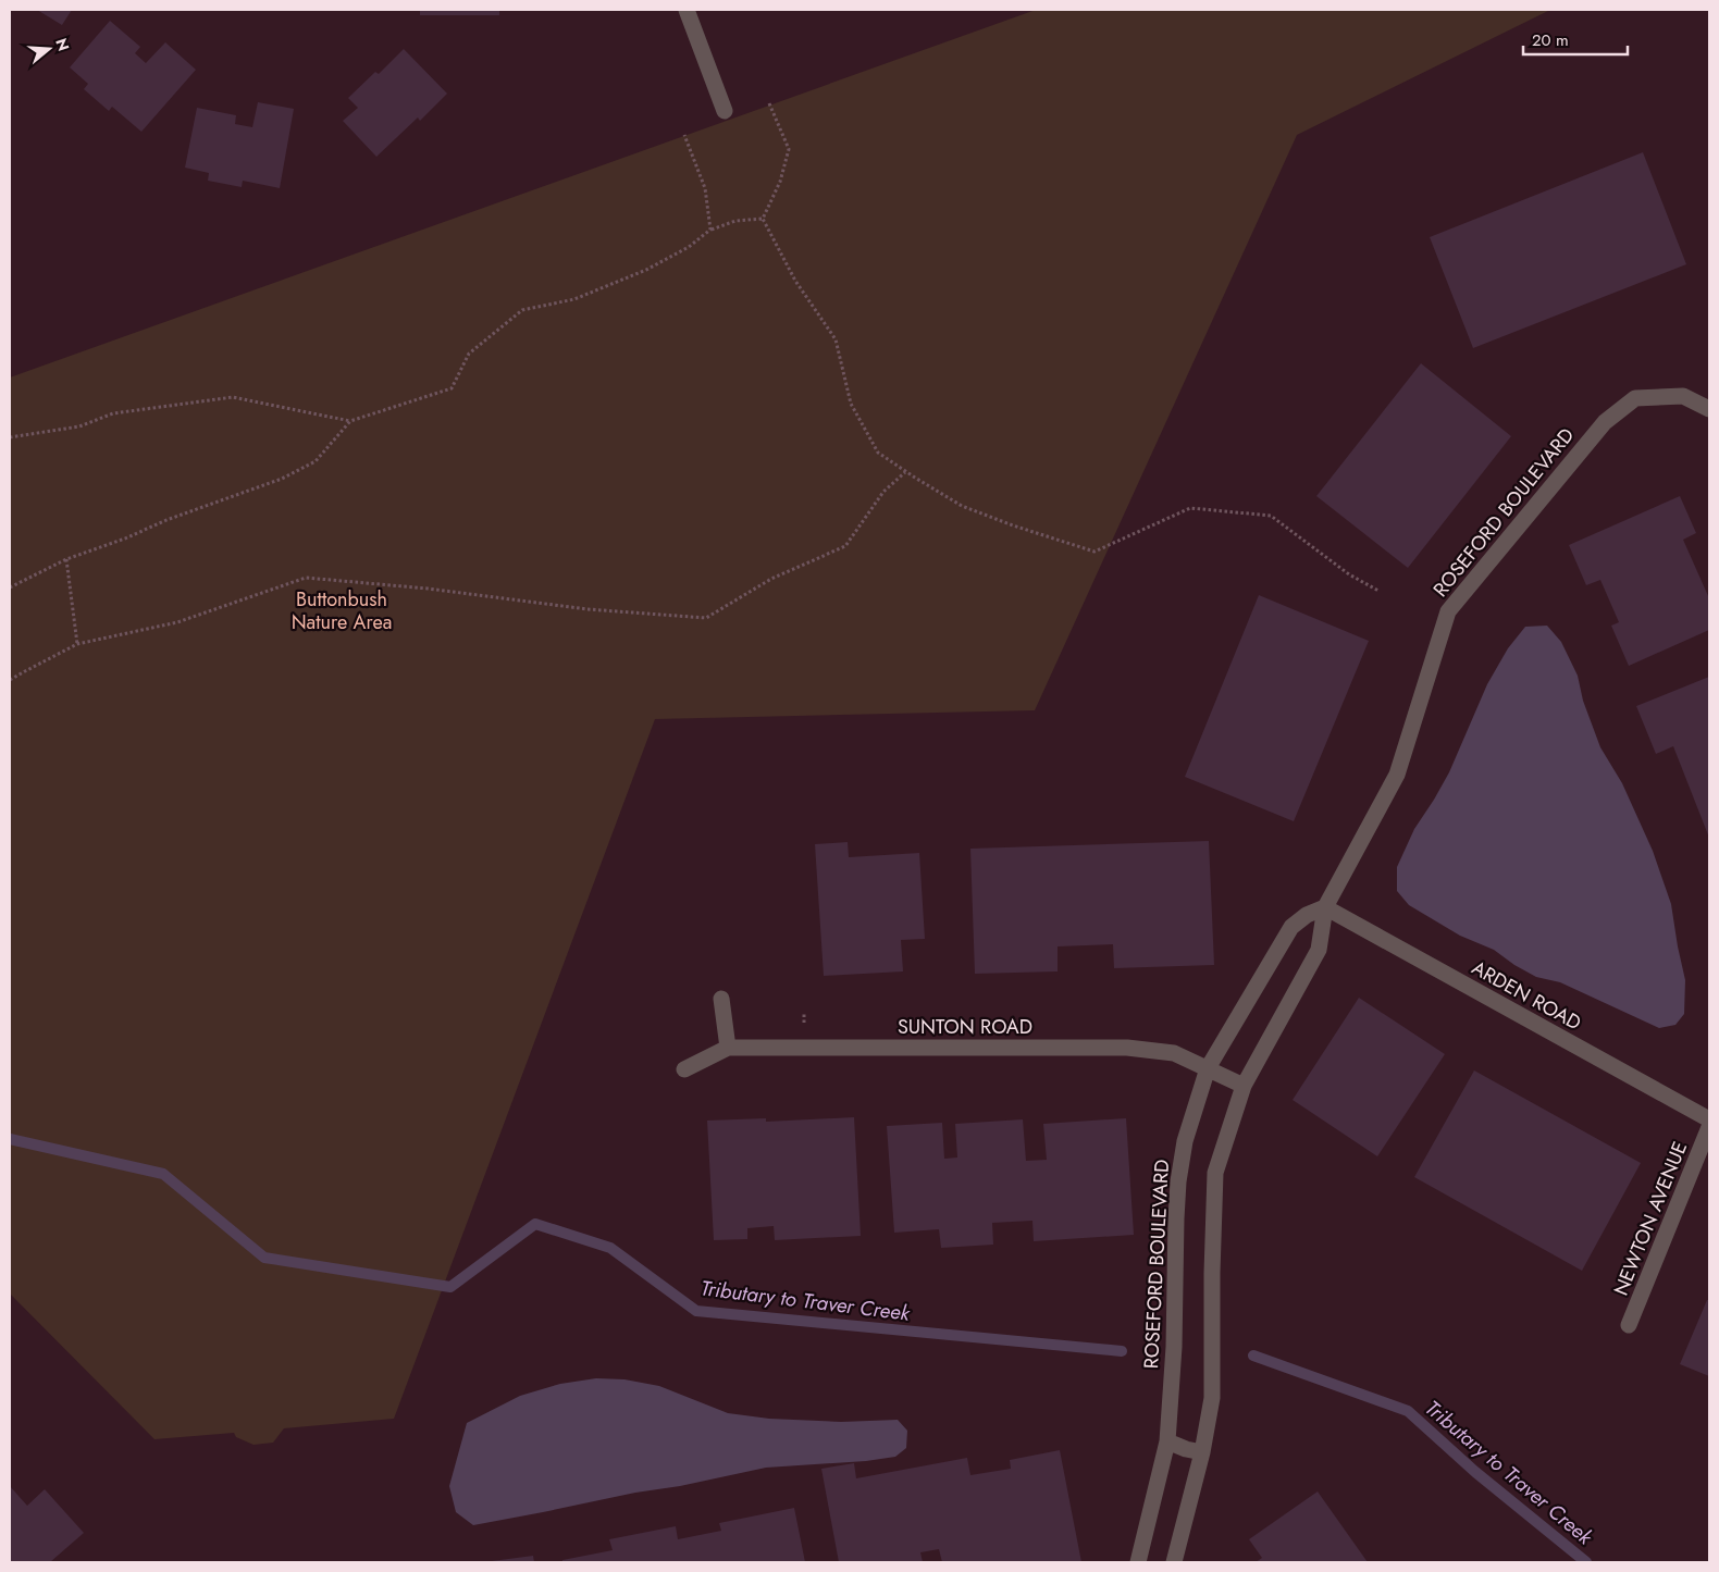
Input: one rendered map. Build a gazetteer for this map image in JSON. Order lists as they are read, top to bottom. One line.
{"streets":{"street":["ROSEFORD BOULEVARD","ARDEN ROAD","SUNTON ROAD","NEWTON AVENUE"]},"crossings":[["ROSEFORD BOULEVARD","ARDEN ROAD"],["ROSEFORD BOULEVARD","SUNTON ROAD"]],"water":["Tributary to Traver Creek"],"parks":["Buttonbush Nature Area"],"scale_bar":"20 m","north":"right"}
